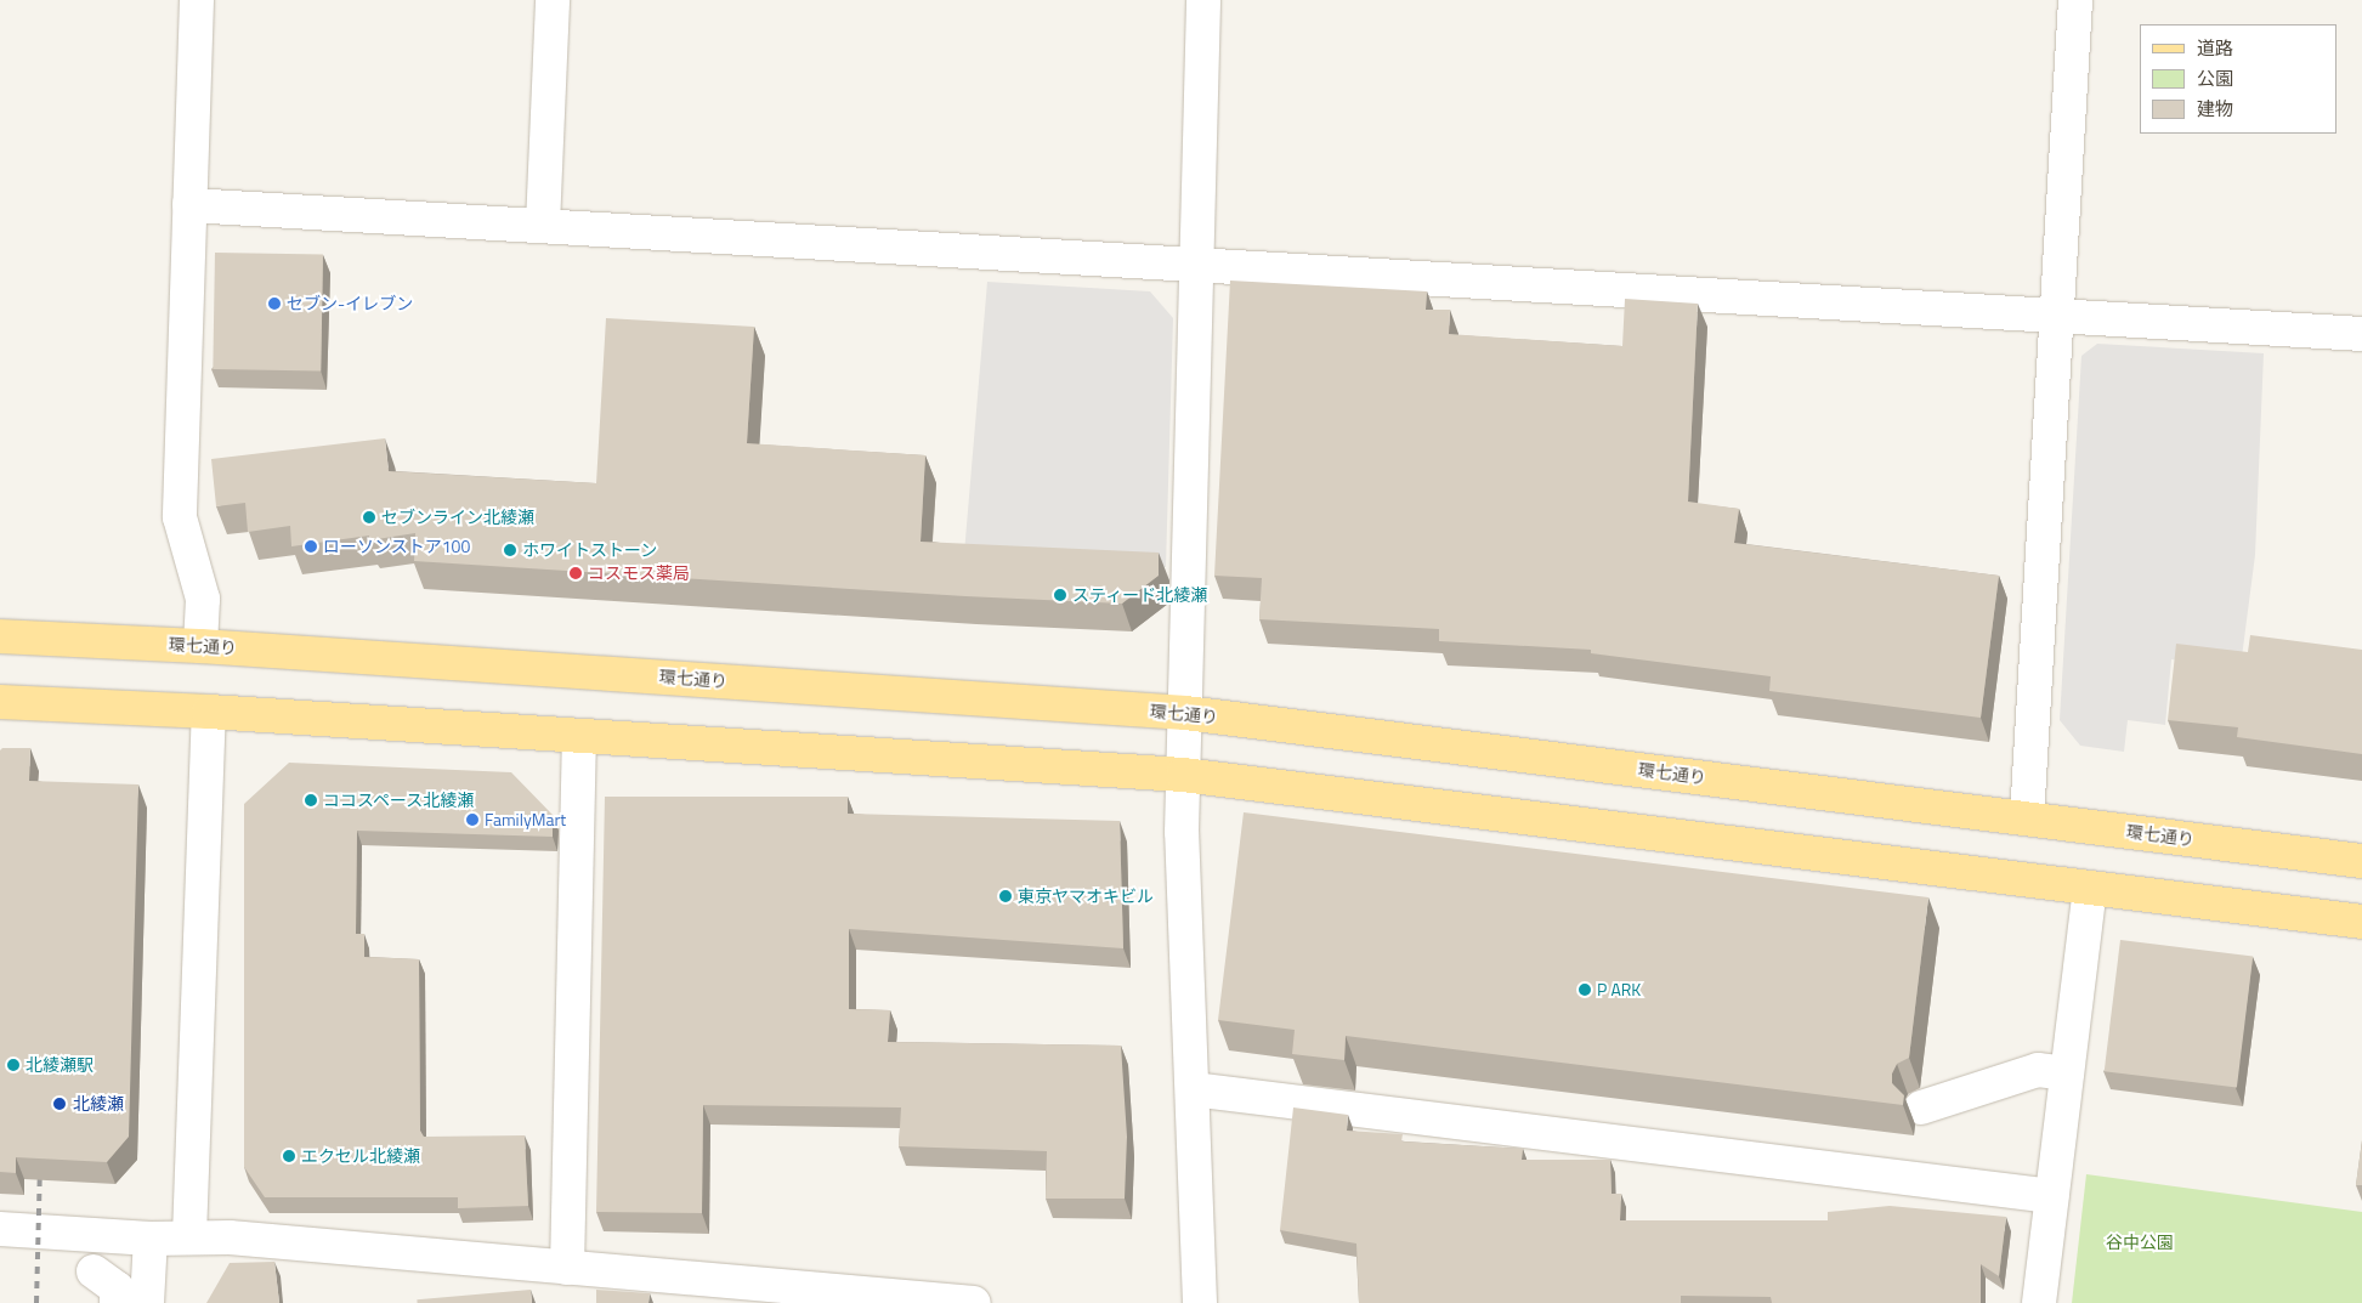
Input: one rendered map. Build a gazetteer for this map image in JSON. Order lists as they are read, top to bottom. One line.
{"streets":{"main road":["環七通り"]},"parks":["谷中公園"],"places":["セブン-イレブン","セブンライン北綾瀬","ローソンストア100","ホワイトストーン","コスモス薬局","スティード北綾瀬","ココスペース北綾瀬","FamilyMart","東京ヤマオキビル","P ARK","北綾瀬駅","北綾瀬","エクセル北綾瀬"],"legend":["道路","公園","建物"]}
